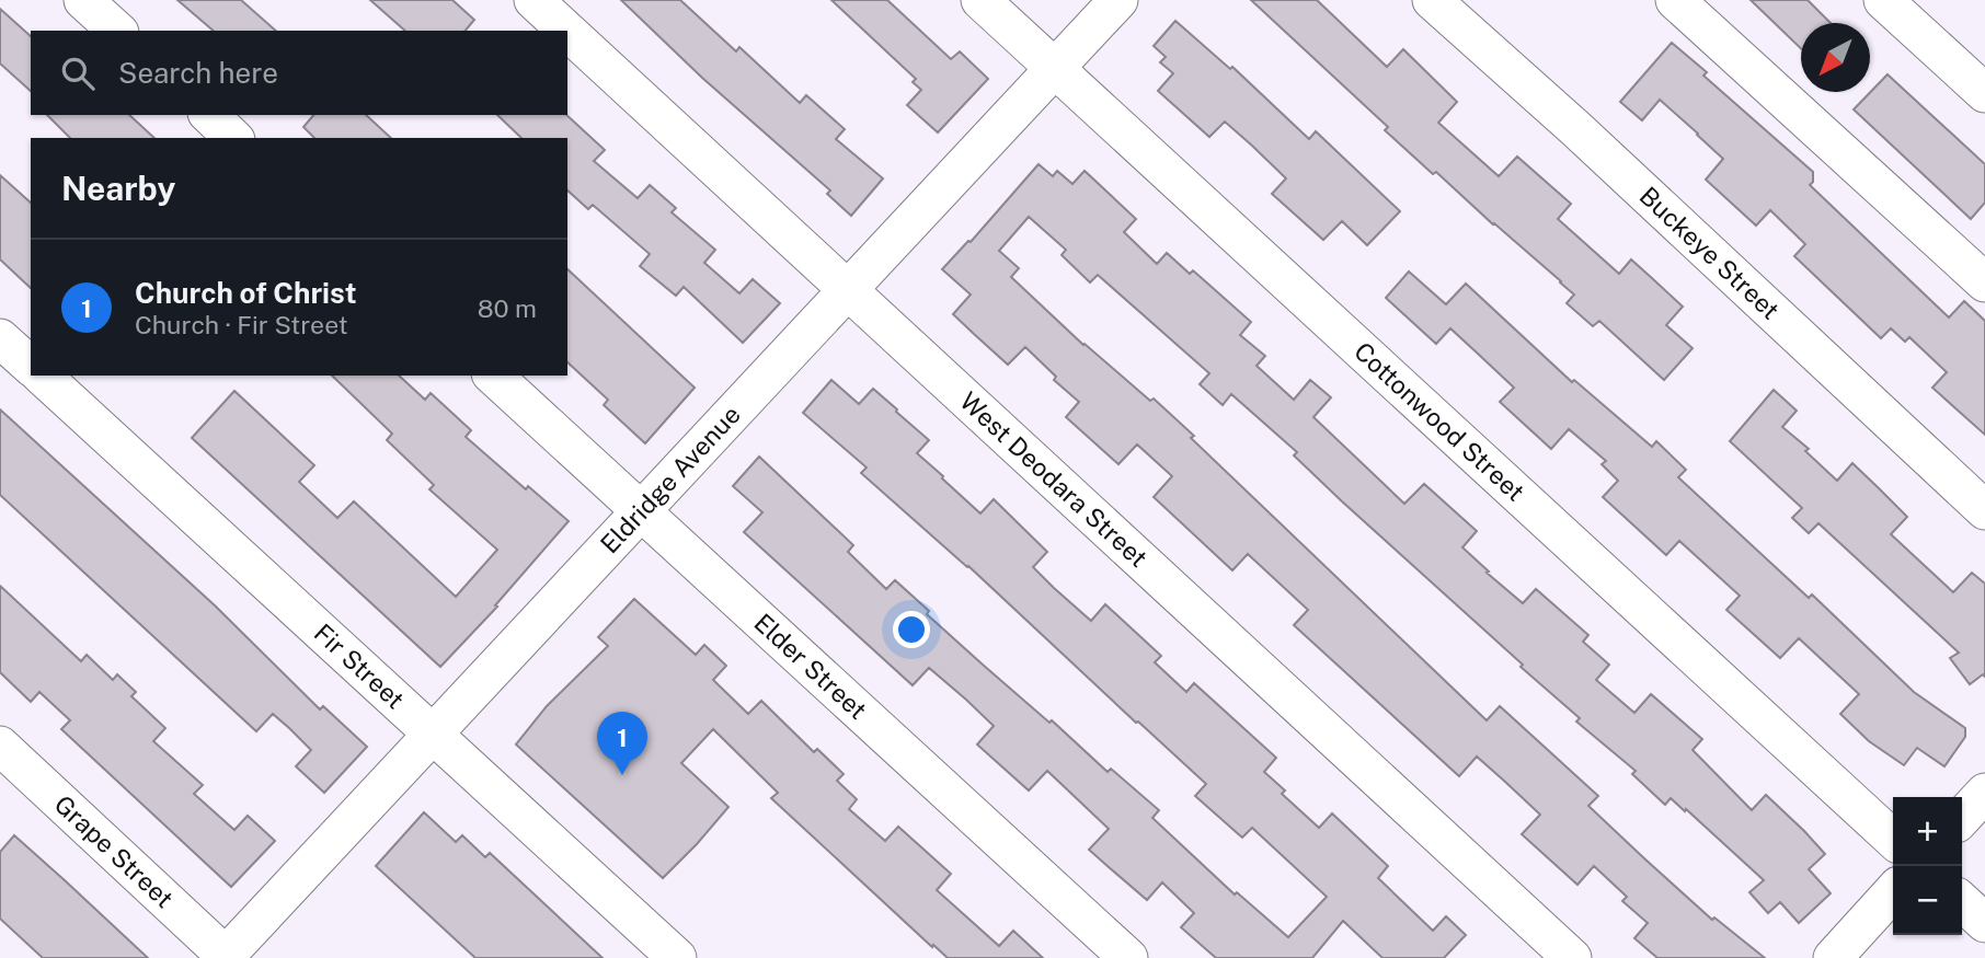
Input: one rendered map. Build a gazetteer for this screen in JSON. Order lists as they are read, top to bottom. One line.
{"streets":{"street":["Buckeye Street","Cottonwood Street","Eldridge Avenue","West Deodara Street","Fir Street","Elder Street","Grape Street"]},"crossings":[["Cottonwood Street","Eldridge Avenue"],["Eldridge Avenue","West Deodara Street"],["Eldridge Avenue","Fir Street"],["Eldridge Avenue","Elder Street"],["Eldridge Avenue","Grape Street"]],"north":"bottom left","page":{"search":"Search here","heading":"Nearby","list":[{"mark":"1","name":"Church of Christ","note":"Church · Fir Street","value":"80 m"}],"pins":"1","map_buttons":["+","−"]}}
